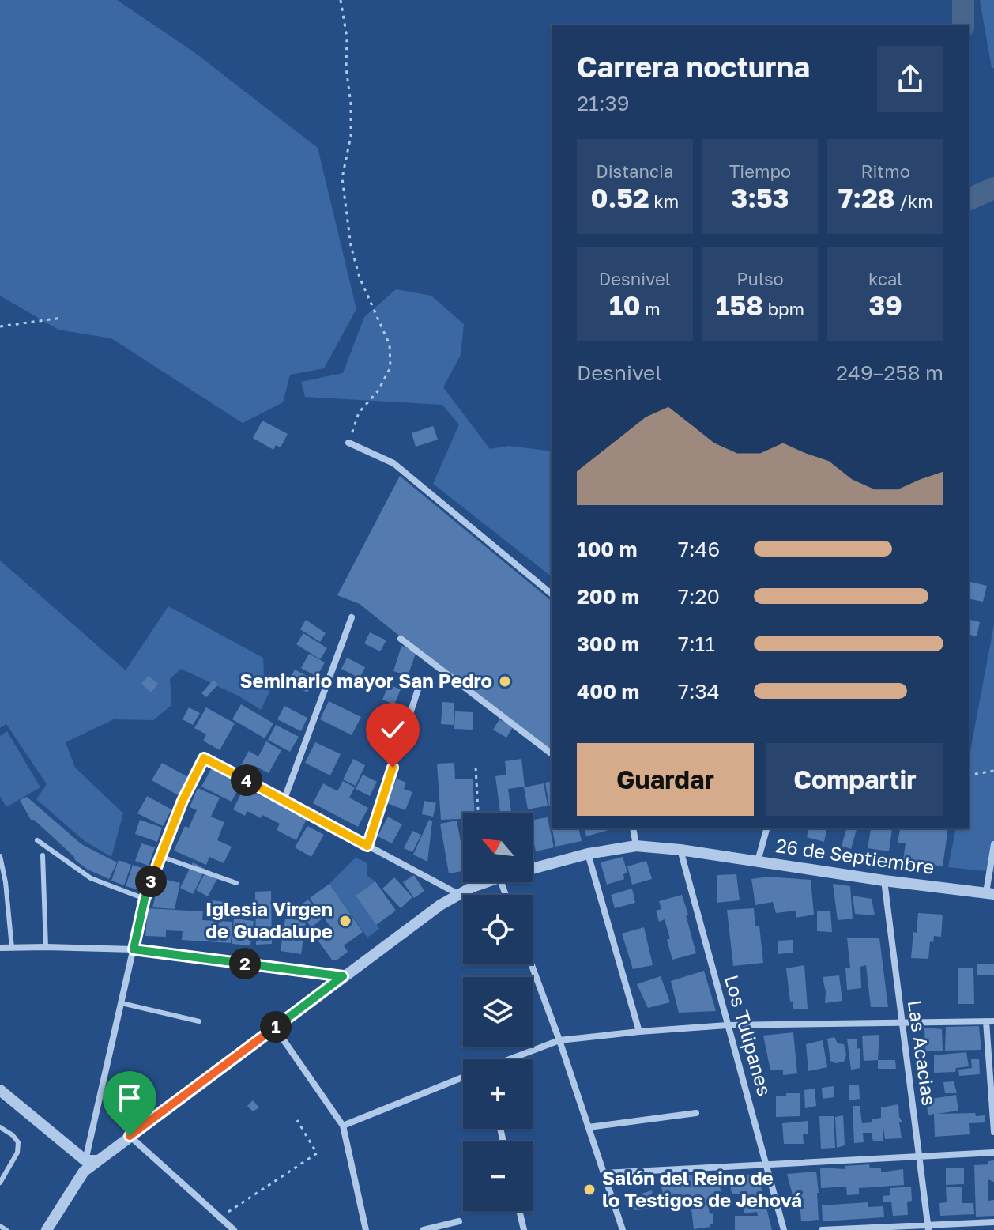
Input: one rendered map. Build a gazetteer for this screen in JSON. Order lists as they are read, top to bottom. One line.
{"streets":{"street":["26 de Septiembre","Los Tulipanes","Las Acacias"]},"crossings":[["26 de Septiembre","Los Tulipanes"],["26 de Septiembre","Las Acacias"]],"places":["Seminario mayor San Pedro","Iglesia Virgen de Guadalupe","Salón del Reino de lo Testigos de Jehová"],"north":"top left","page":{"heading":["Carrera nocturna","21:39"],"stats":[["Distancia","0.52 km"],["Tiempo","3:53"],["Ritmo","7:28 /km"],["Desnivel","10 m"],["Pulso","158 bpm"],["kcal","39"]],"chart":["Desnivel","249–258 m"],"list":[{"name":"100 m","note":"7:46"},{"name":"200 m","note":"7:20"},{"name":"300 m","note":"7:11"},{"name":"400 m","note":"7:34"}],"buttons":["Guardar","Compartir"],"pins":["4","3","2","1"],"map_buttons":["+","−"]}}
